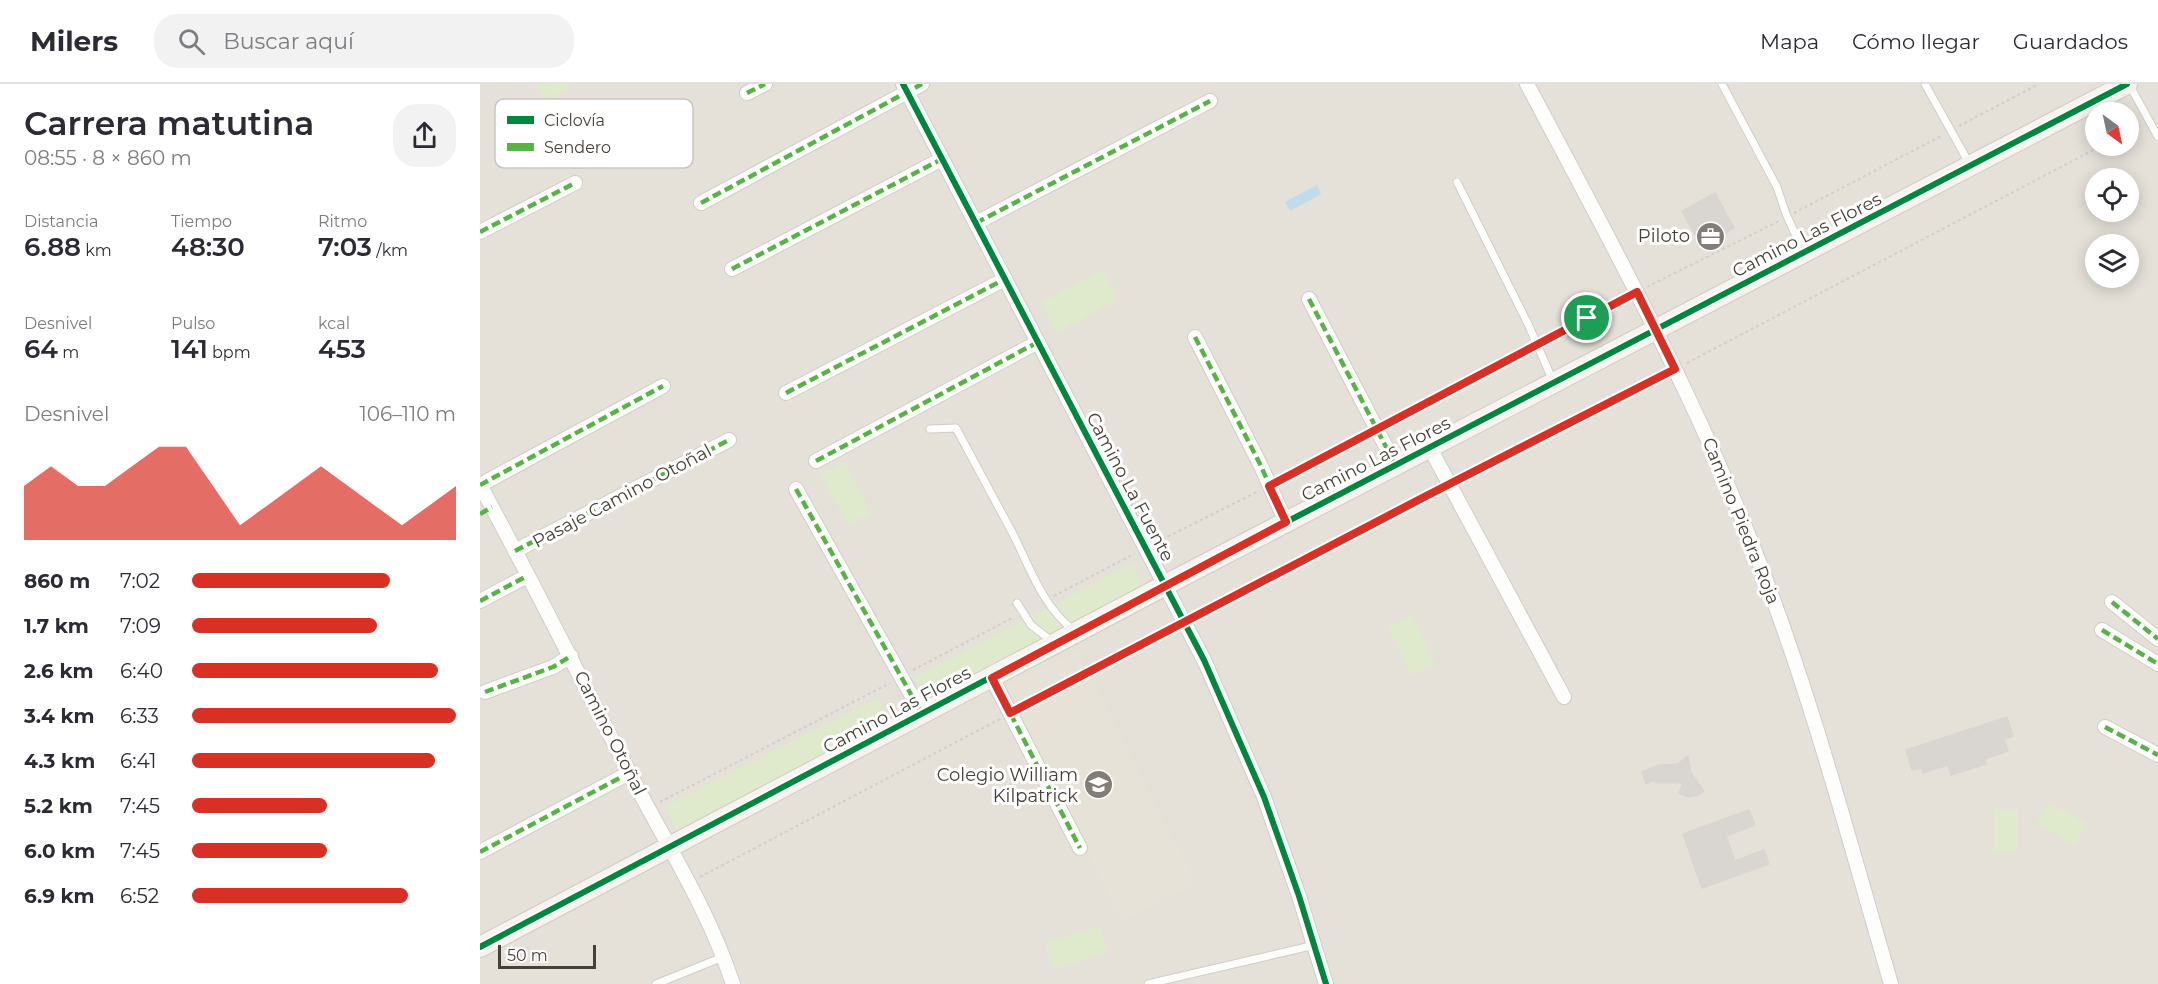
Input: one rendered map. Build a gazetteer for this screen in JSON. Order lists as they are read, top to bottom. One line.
{"streets":{"street":["Camino Las Flores","Camino La Fuente","Pasaje Camino Otoñal","Camino Piedra Roja","Camino Otoñal"]},"crossings":[["Camino Las Flores","Camino La Fuente"],["Camino Las Flores","Camino Piedra Roja"],["Camino Las Flores","Camino Otoñal"],["Pasaje Camino Otoñal","Camino Otoñal"]],"places":{"office":["Piloto"],"school or university":["Colegio William Kilpatrick"]},"legend":["Ciclovía","Sendero"],"scale_bar":"50 m","north":"bottom right","page":{"header":"Milers","search":"Buscar aquí","nav":["Mapa","Cómo llegar","Guardados"],"heading":["Carrera matutina","08:55 · 8 × 860 m"],"stats":[["Distancia","6.88 km"],["Tiempo","48:30"],["Ritmo","7:03 /km"],["Desnivel","64 m"],["Pulso","141 bpm"],["kcal","453"]],"chart":["Desnivel","106–110 m"],"list":[{"name":"860 m","note":"7:02"},{"name":"1.7 km","note":"7:09"},{"name":"2.6 km","note":"6:40"},{"name":"3.4 km","note":"6:33"},{"name":"4.3 km","note":"6:41"},{"name":"5.2 km","note":"7:45"},{"name":"6.0 km","note":"7:45"},{"name":"6.9 km","note":"6:52"}],"scale":"50 m"}}
